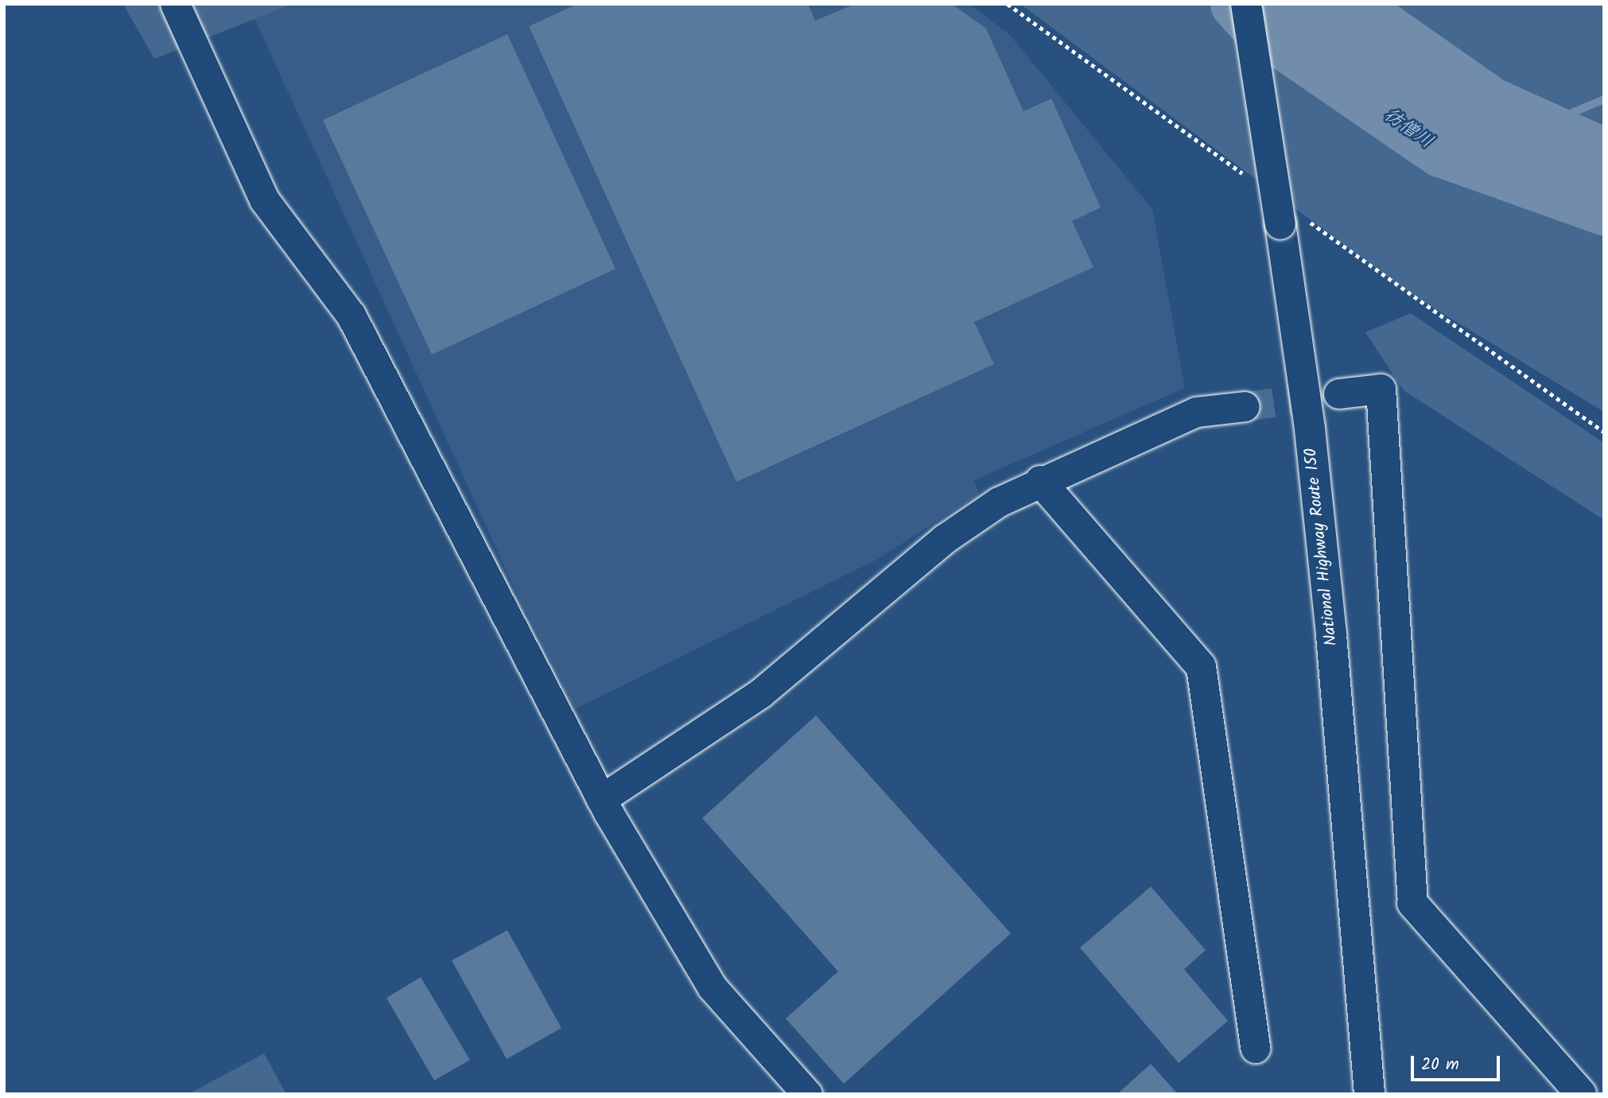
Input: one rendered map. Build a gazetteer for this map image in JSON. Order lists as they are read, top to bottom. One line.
{"streets":{"main road":["National Highway Route 150"]},"water":["彷僧川"],"scale_bar":"20 m"}
